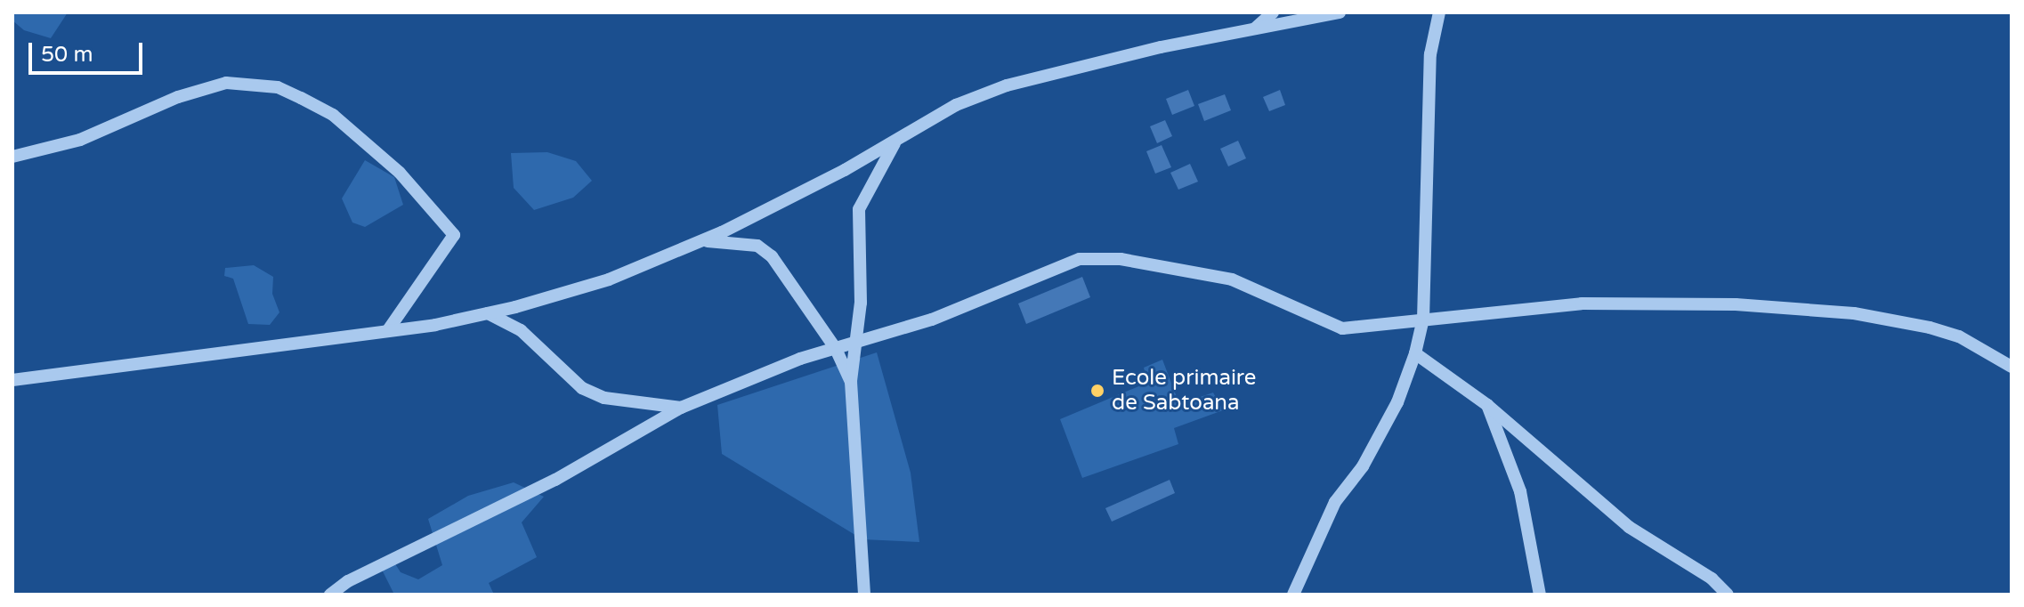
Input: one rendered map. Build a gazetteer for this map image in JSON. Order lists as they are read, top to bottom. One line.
{"places":["Ecole primaire de Sabtoana"],"scale_bar":"50 m"}
